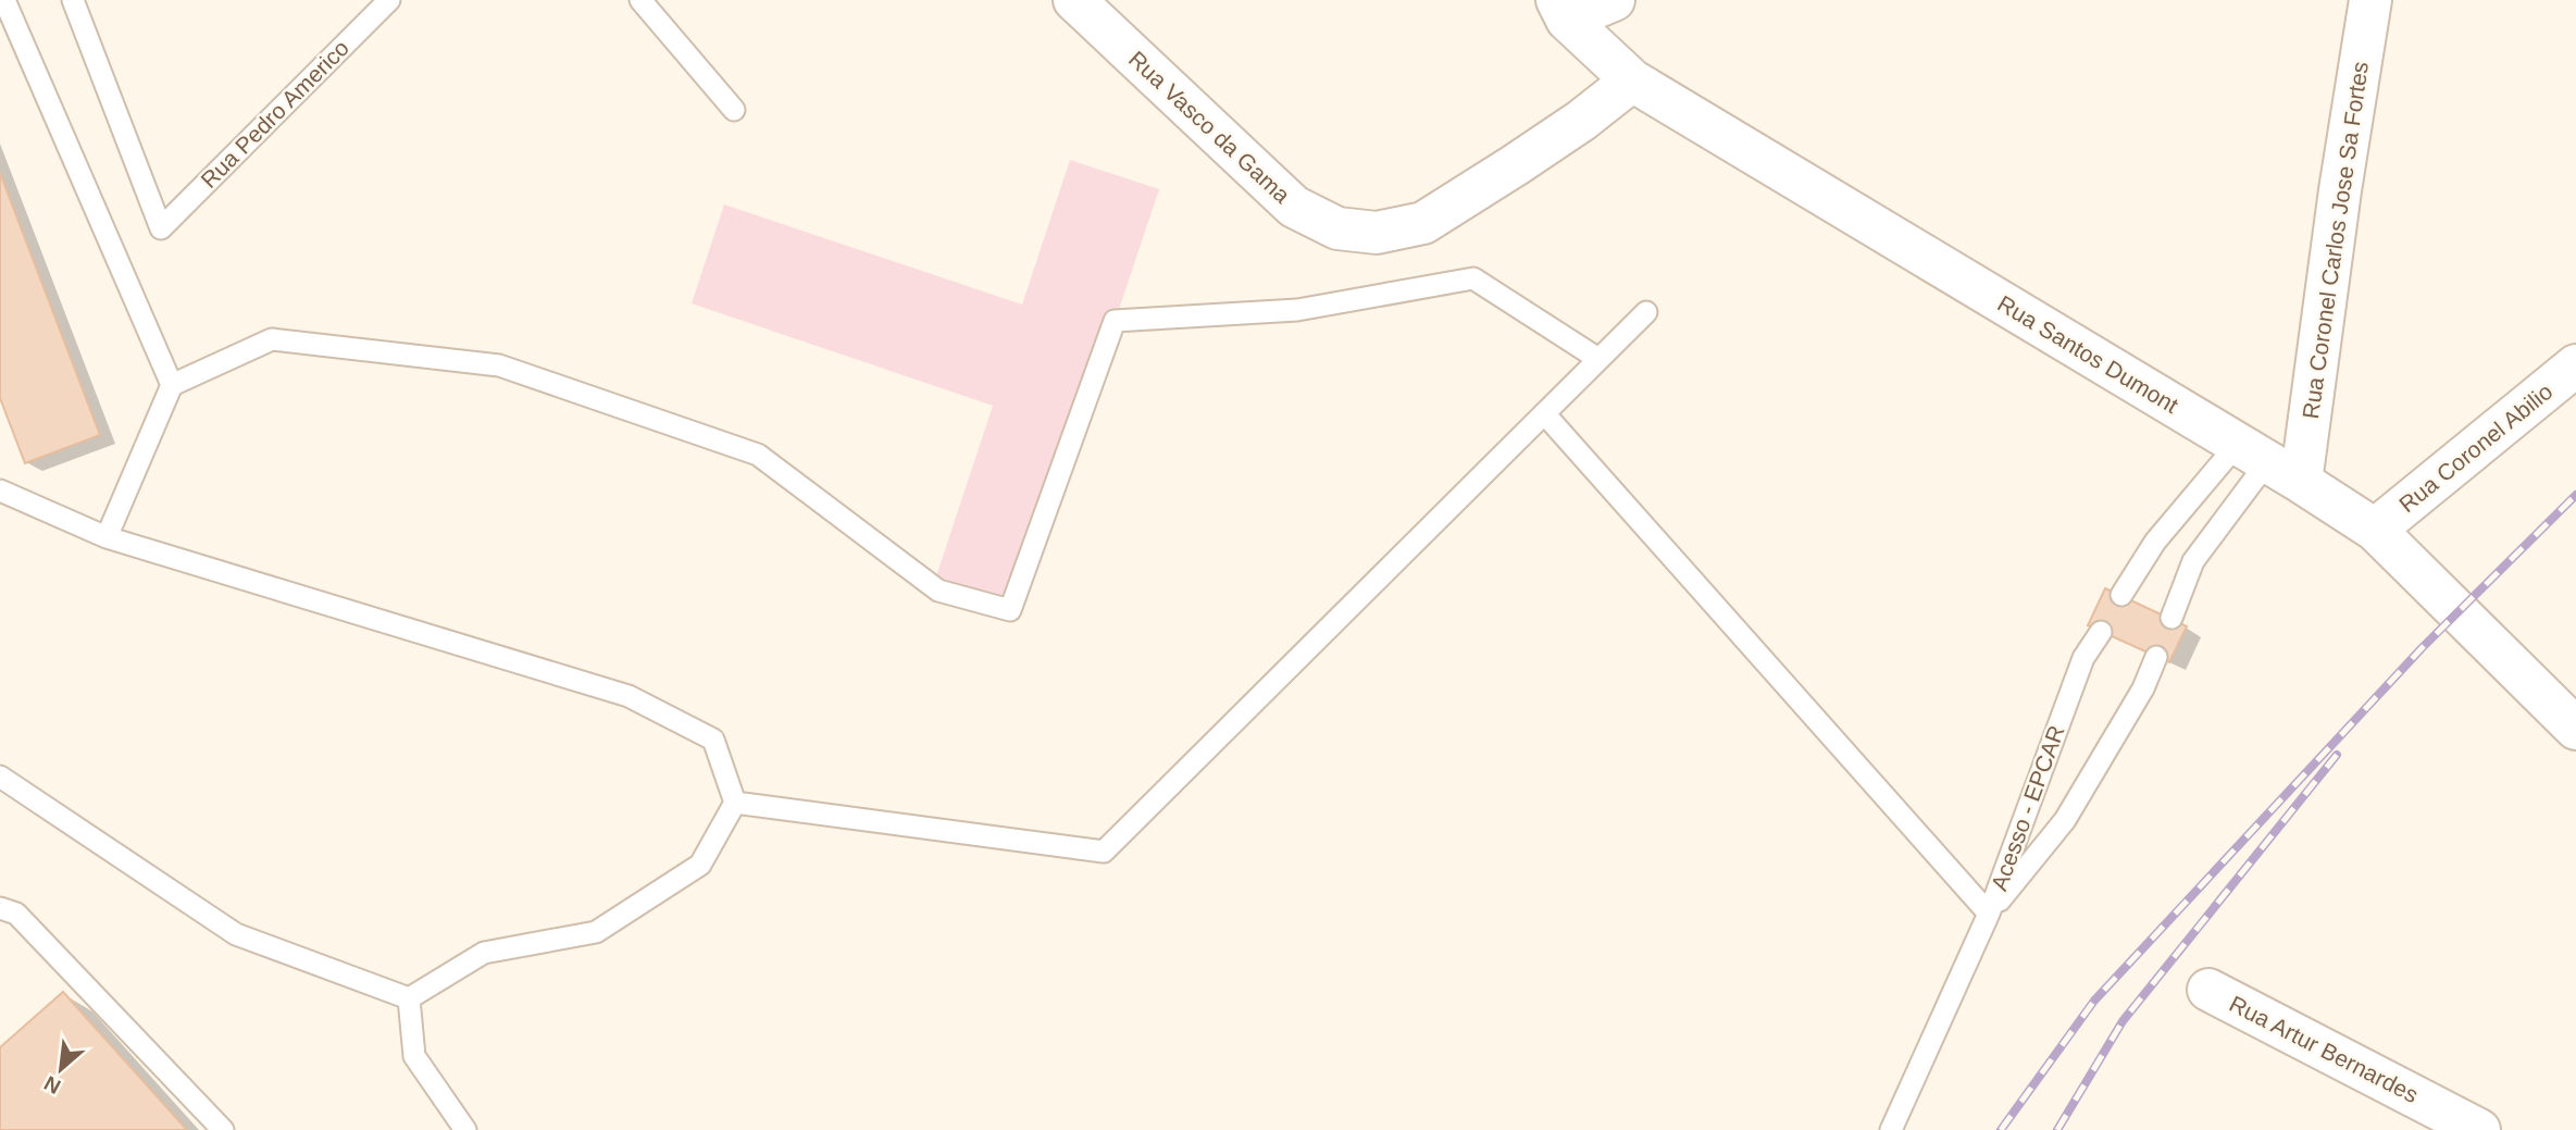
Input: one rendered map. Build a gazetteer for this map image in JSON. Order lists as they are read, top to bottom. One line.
{"streets":{"street":["Rua Vasco da Gama","Rua Coronel Carlos Jose Sa Fortes","Rua Santos Dumont","Rua Coronel Abilio","Rua Artur Bernardes"],"lane":["Rua Pedro Americo","Acesso - EPCAR"]},"crossings":[["Rua Vasco da Gama","Rua Santos Dumont"],["Rua Coronel Carlos Jose Sa Fortes","Rua Santos Dumont"],["Rua Santos Dumont","Rua Coronel Abilio"]],"north":"bottom left"}
